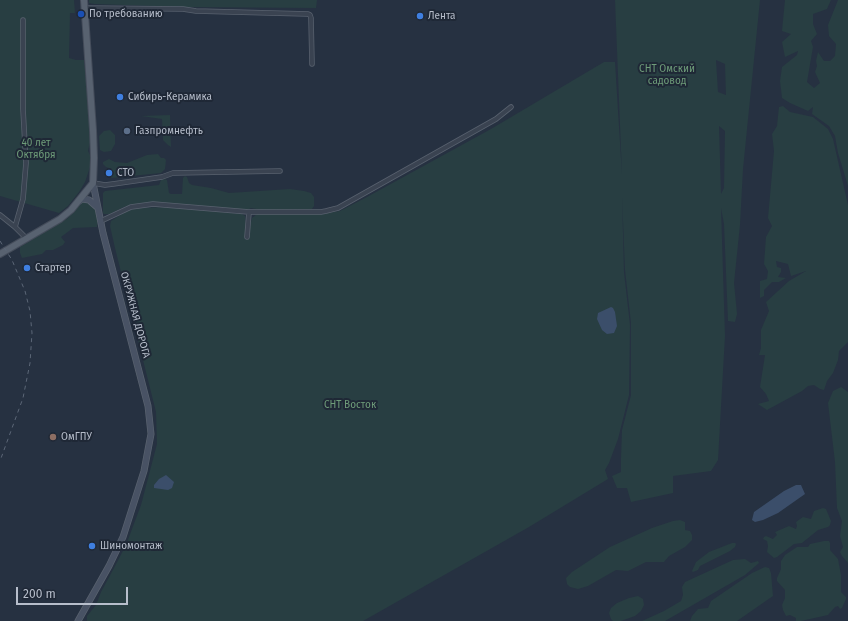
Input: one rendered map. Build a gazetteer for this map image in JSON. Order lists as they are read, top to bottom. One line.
{"streets":{"main road":["ОКРУЖНАЯ ДОРОГА"]},"parks":["СНТ Омский садовод","40 лет Октября","СНТ Восток"],"places":["По требованию","Лента","Сибирь-Керамика","Газпромнефть","СТО","Стартер","ОмГПУ","Шиномонтаж"],"scale_bar":"200 m"}
